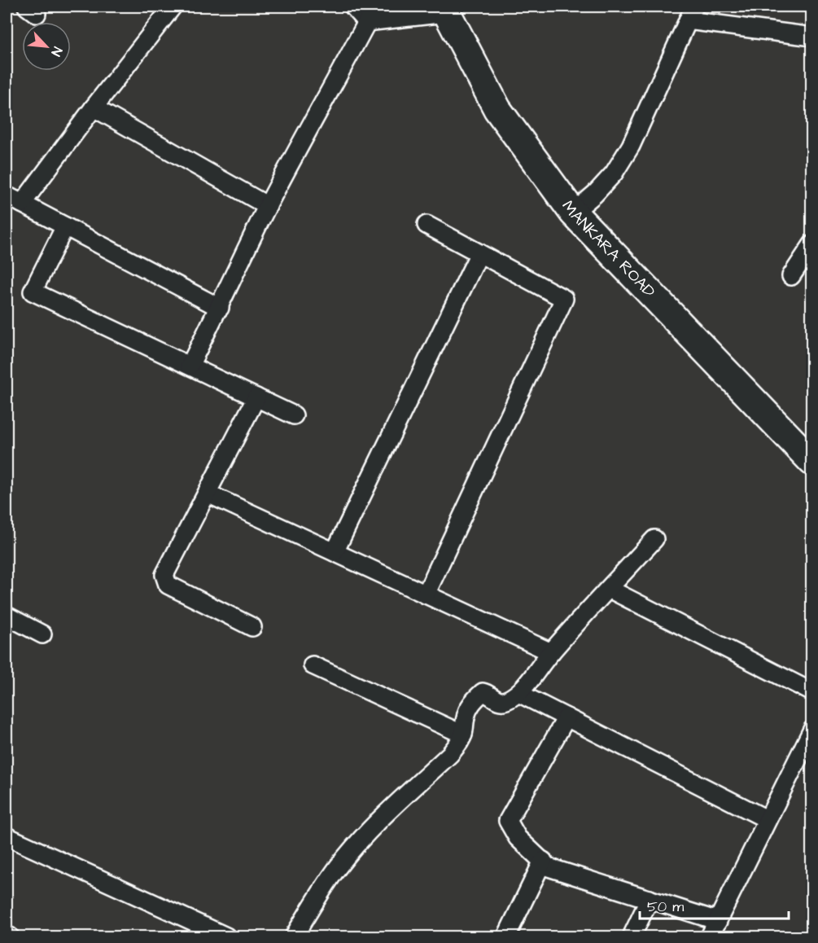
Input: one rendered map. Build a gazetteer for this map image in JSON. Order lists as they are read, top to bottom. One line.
{"streets":{"main road":["MANKARA ROAD"]},"scale_bar":"50 m","north":"bottom right"}
